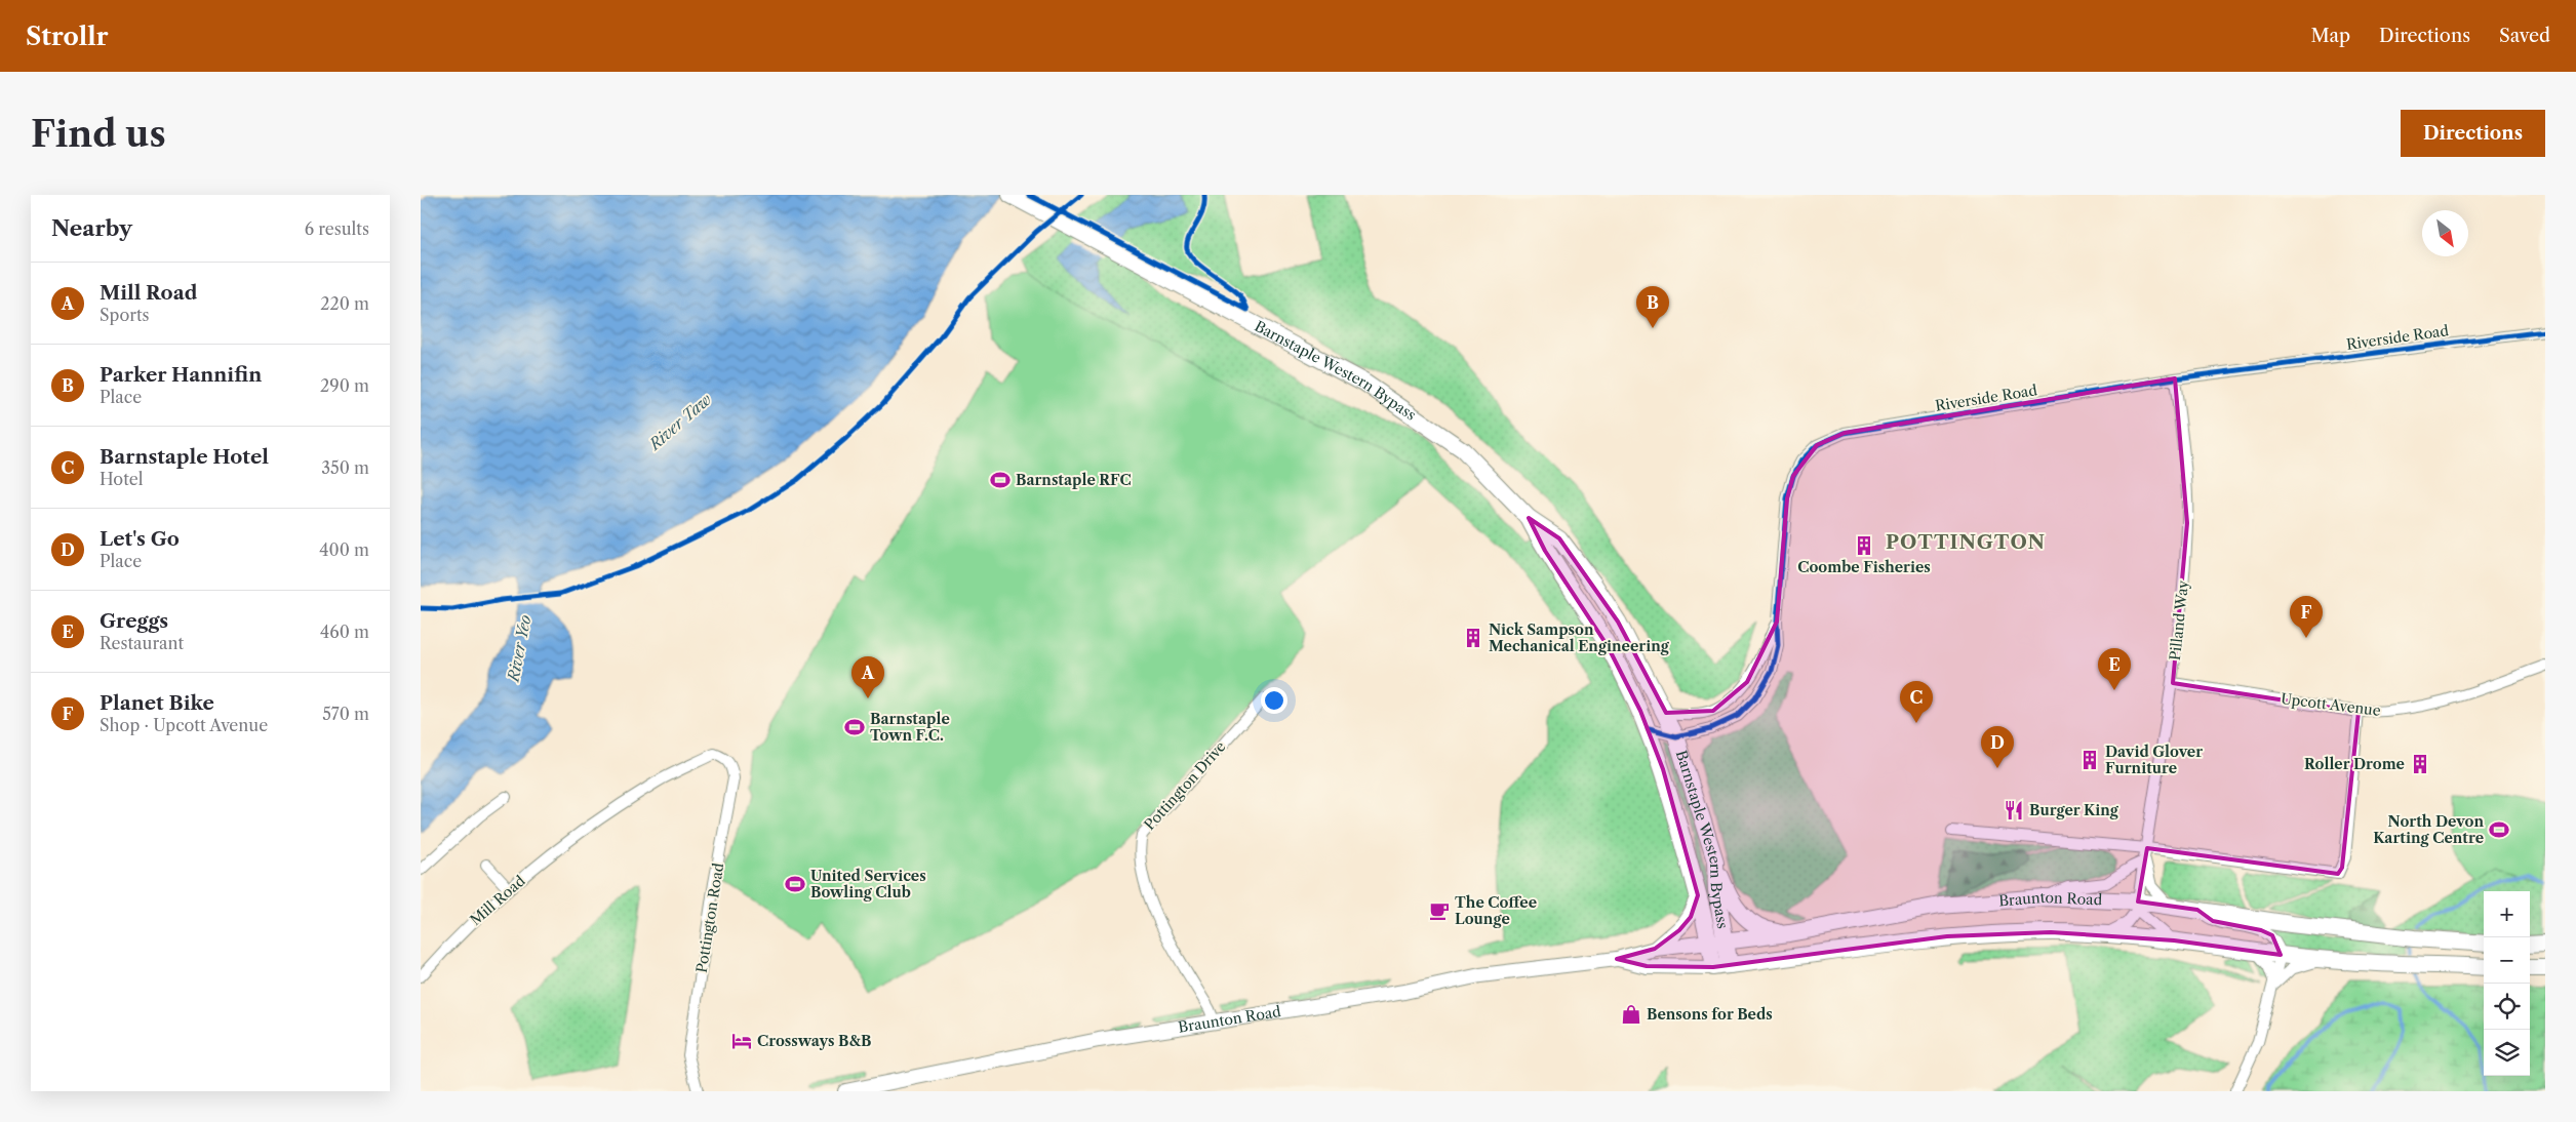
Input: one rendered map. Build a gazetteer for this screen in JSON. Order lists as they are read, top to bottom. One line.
{"streets":{"main road":["Barnstaple Western Bypass","Braunton Road"],"street":["Riverside Road","Pilland Way","Upcott Avenue","Pottington Drive","Mill Road","Pottington Road"]},"crossings":[["Riverside Road","Barnstaple Western Bypass"],["Riverside Road","Pilland Way"],["Barnstaple Western Bypass","Braunton Road"],["Pilland Way","Upcott Avenue"],["Pilland Way","Braunton Road"],["Pottington Drive","Braunton Road"],["Mill Road","Pottington Road"]],"districts":["POTTINGTON"],"water":["River Taw","River Yeo"],"places":{"sports":["Barnstaple RFC","Barnstaple Town F.C.","North Devon Karting Centre","United Services Bowling Club"],"building":["Coombe Fisheries","Nick Sampson Mechanical Engineering","David Glover Furniture","Roller Drome"],"restaurant":["Burger King"],"cafe":["The Coffee Lounge"],"shop":["Bensons for Beds"],"hotel":["Crossways B&B"]},"north":"bottom right","page":{"header":"Strollr","nav":["Map","Directions","Saved"],"buttons":"Directions","title":"Find us","heading":["Nearby","6 results"],"list":[{"mark":"A","name":"Mill Road","note":"Sports","value":"220 m"},{"mark":"B","name":"Parker Hannifin","note":"Place","value":"290 m"},{"mark":"C","name":"Barnstaple Hotel","note":"Hotel","value":"350 m"},{"mark":"D","name":"Let's Go","note":"Place","value":"400 m"},{"mark":"E","name":"Greggs","note":"Restaurant","value":"460 m"},{"mark":"F","name":"Planet Bike","note":"Shop · Upcott Avenue","value":"570 m"}],"pins":["B","F","E","A","C","D"],"map_buttons":["+","−"]}}
